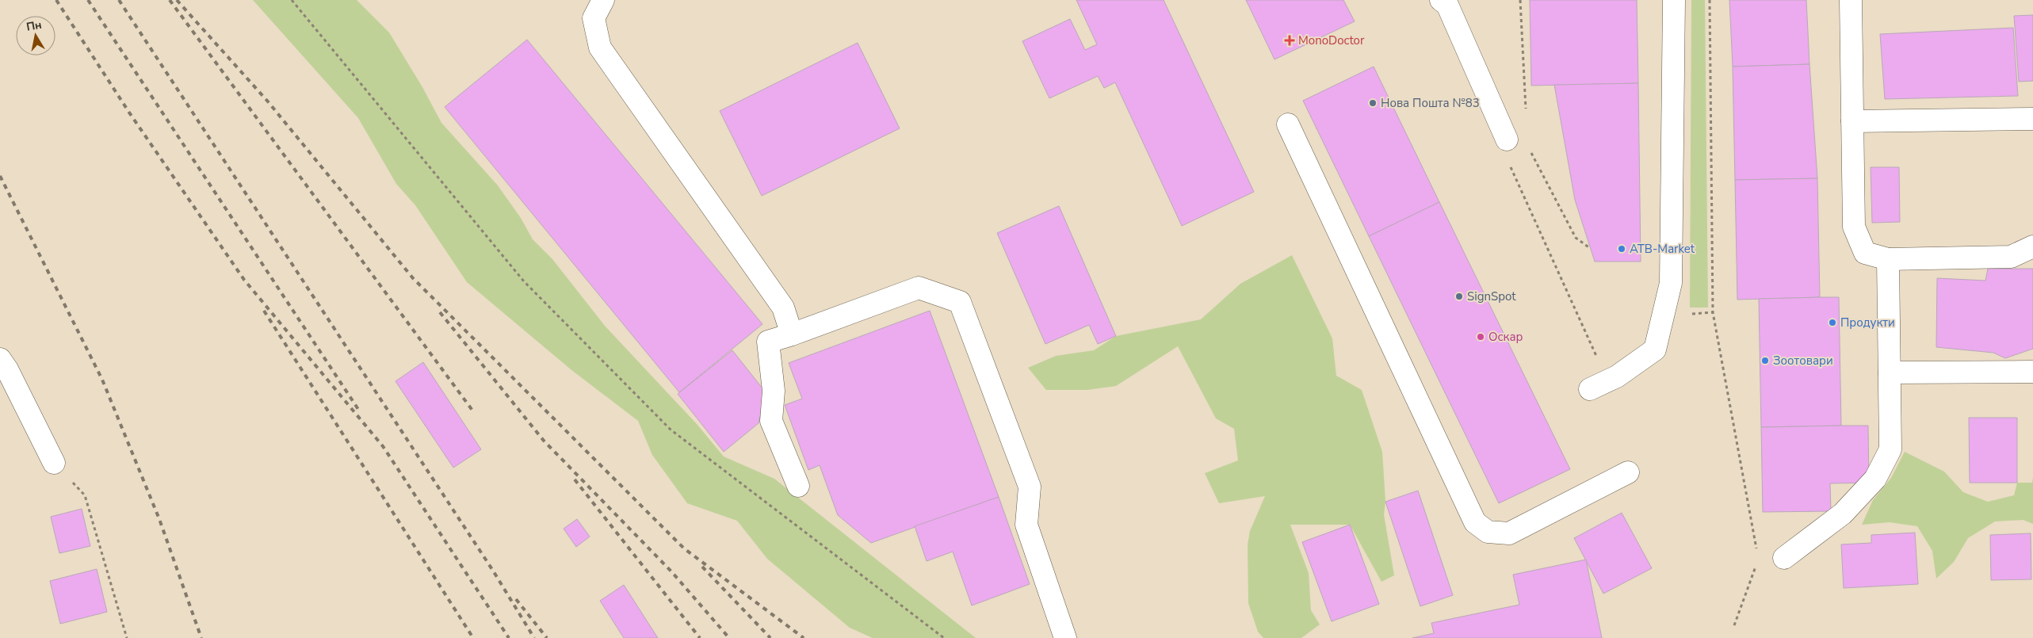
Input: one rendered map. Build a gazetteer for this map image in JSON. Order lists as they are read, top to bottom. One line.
{"places":{"health":["MonoDoctor"],"other":["Нова Пошта №83","ATB-Market","SignSpot","Продукти","Оскар","Зоотовари"]},"north":"top"}
